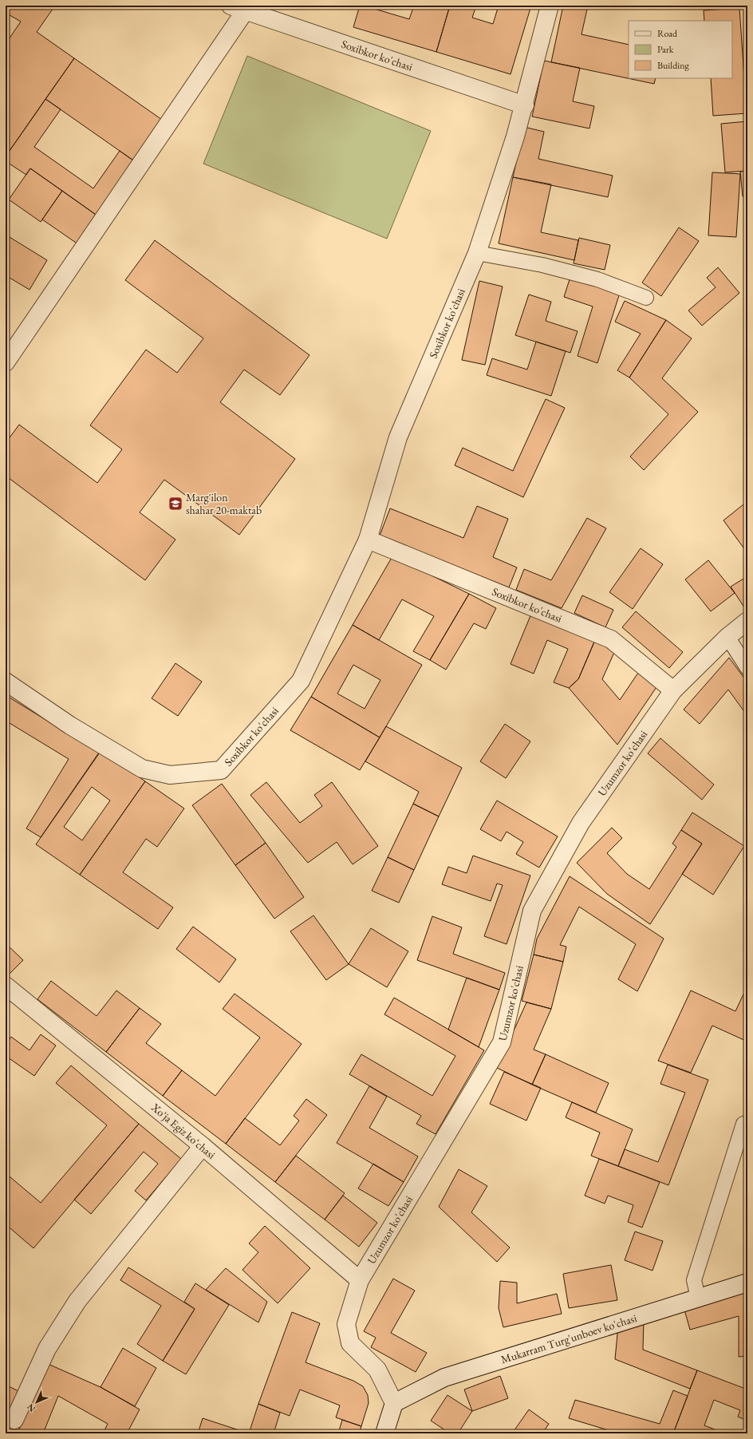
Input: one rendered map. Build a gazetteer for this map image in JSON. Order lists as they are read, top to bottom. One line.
{"streets":{"street":["Soxibkor ko'chasi","Uzumzor ko'chasi","Xoʻja Egiz koʻchasi","Mukarram Turg'unboev ko'chasi"]},"crossings":[["Soxibkor ko'chasi","Uzumzor ko'chasi"],["Uzumzor ko'chasi","Xoʻja Egiz koʻchasi"],["Uzumzor ko'chasi","Mukarram Turg'unboev ko'chasi"]],"places":{"school or university":["Marg'ilon shahar 20-maktab"]},"legend":["Road","Park","Building"],"north":"bottom left"}
